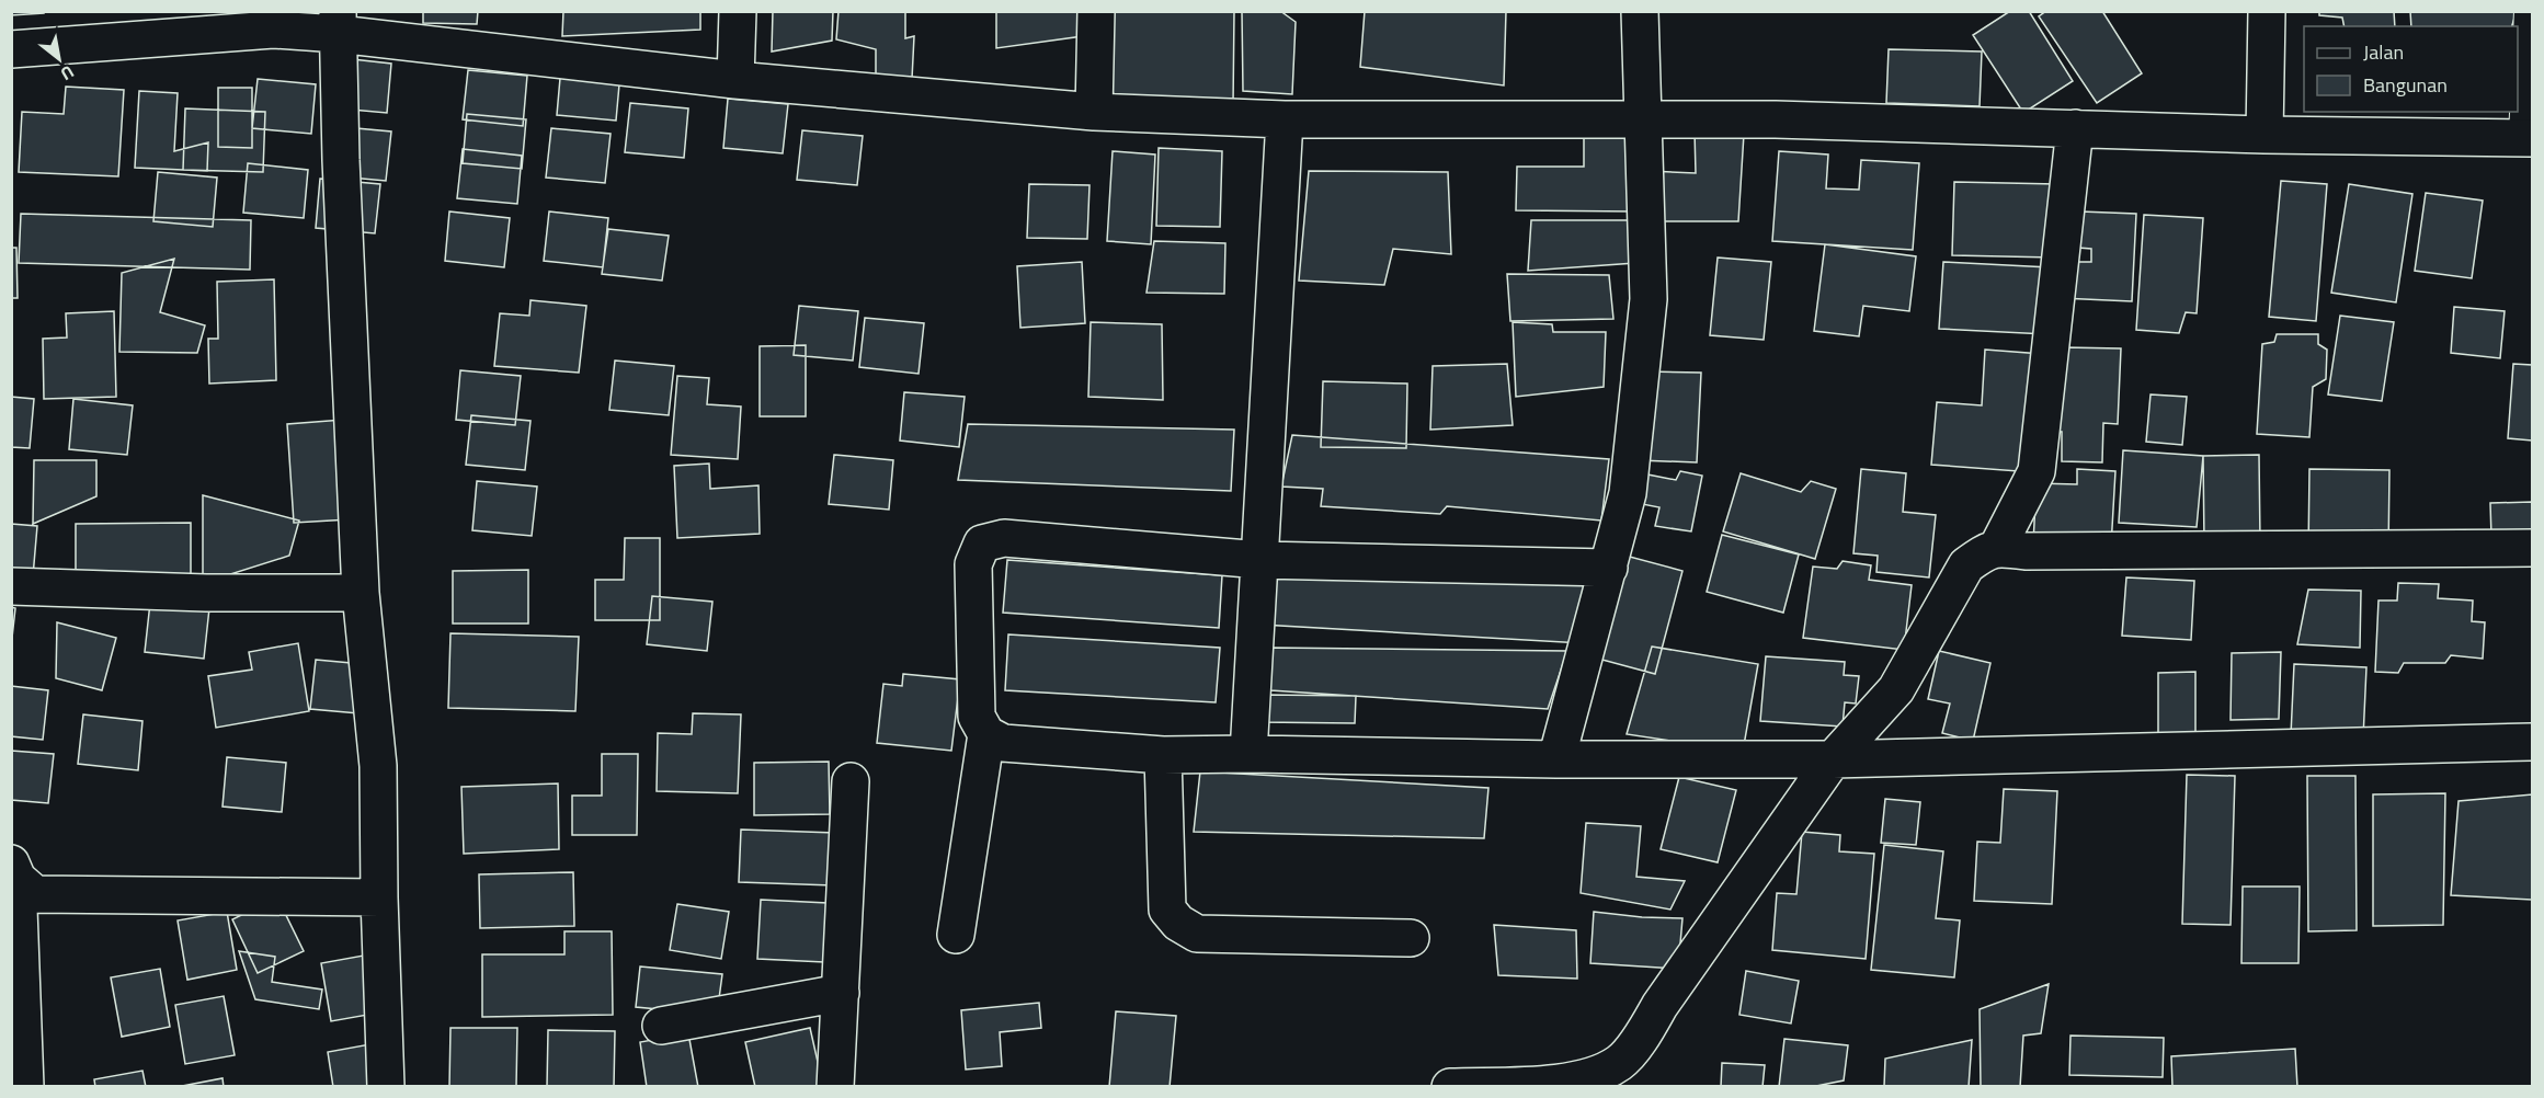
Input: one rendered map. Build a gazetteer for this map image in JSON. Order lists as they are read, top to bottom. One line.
{"legend":["Jalan","Bangunan"],"north":"bottom right"}
